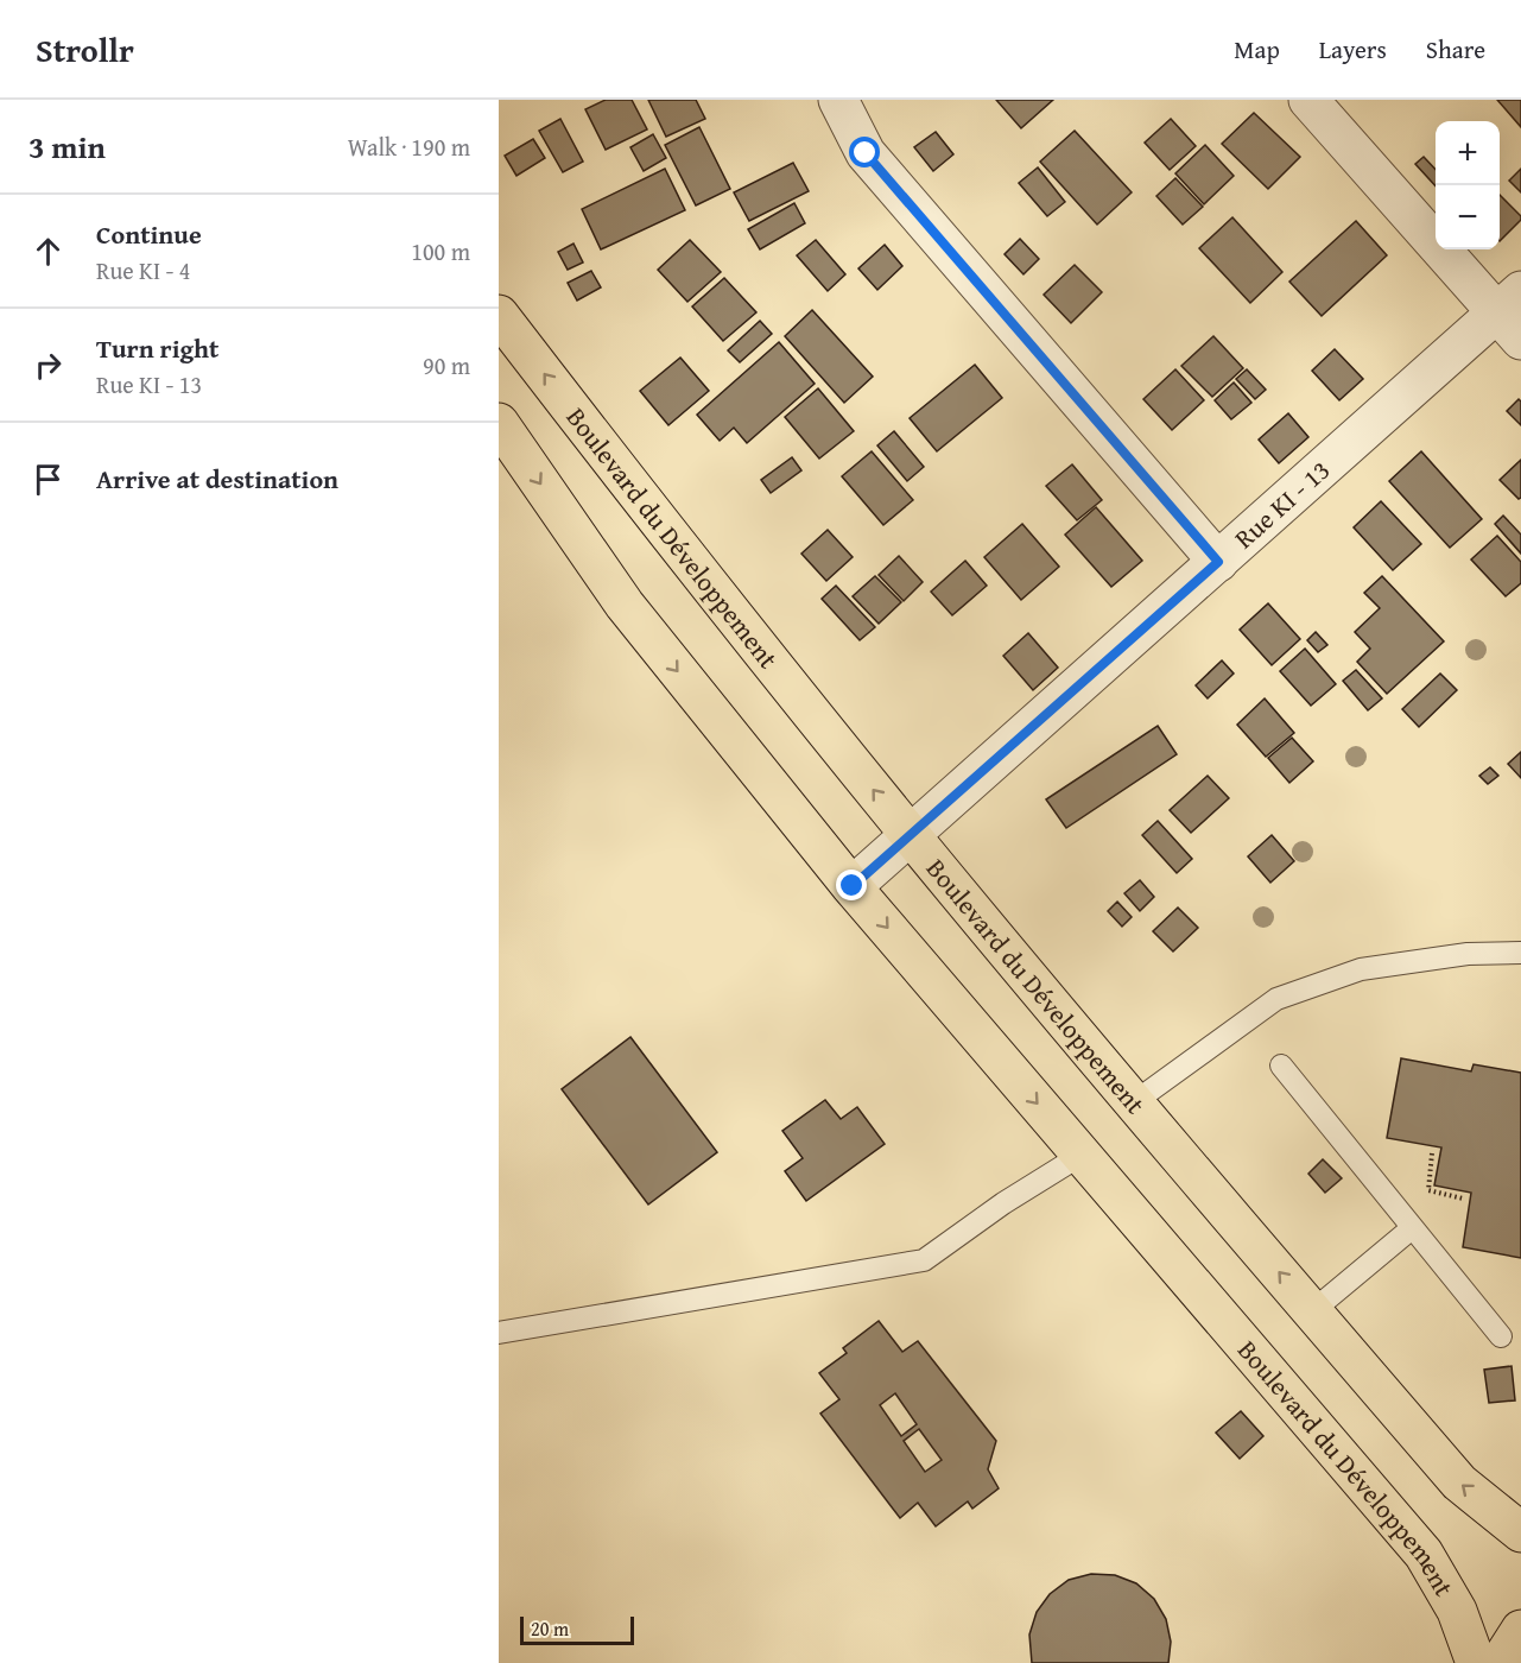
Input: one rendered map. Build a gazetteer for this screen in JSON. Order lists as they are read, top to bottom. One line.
{"streets":{"highway":["Boulevard du Développement"],"street":["Rue KI - 13"]},"crossings":[["Rue KI - 13","Boulevard du Développement"]],"scale_bar":"20 m","page":{"header":"Strollr","nav":["Map","Layers","Share"],"heading":["3 min","Walk · 190 m"],"map_buttons":["+","−"],"list":[["Continue","Rue KI - 4","100 m"],["Turn right","Rue KI - 13","90 m"],"Arrive at destination"],"scale":"20 m"}}
